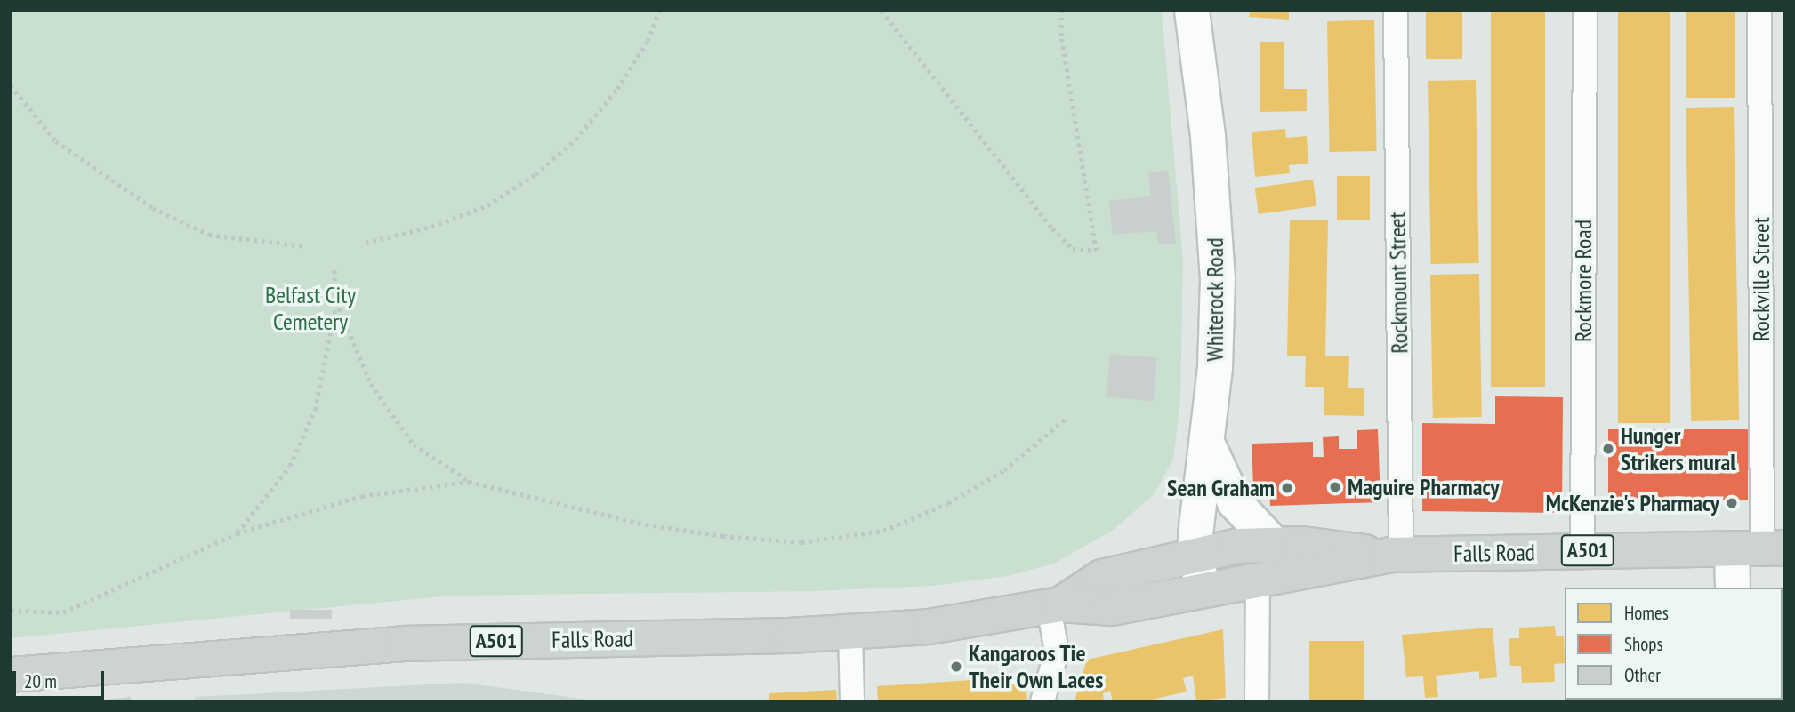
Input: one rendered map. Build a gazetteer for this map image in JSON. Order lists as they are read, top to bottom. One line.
{"streets":{"main road":["A501","Falls Road"],"street":["Rockville Street","Rockmore Road","Rockmount Street","Whiterock Road"]},"crossings":[["Rockville Street","Falls Road"],["Rockmore Road","Falls Road"],["Rockmount Street","Falls Road"],["Whiterock Road","Falls Road"]],"parks":["Belfast City Cemetery"],"places":["Hunger Strikers mural","Maguire Pharmacy","Sean Graham","McKenzie's Pharmacy","Kangaroos Tie Their Own Laces"],"legend":["Homes","Shops","Other"],"scale_bar":"20 m"}
